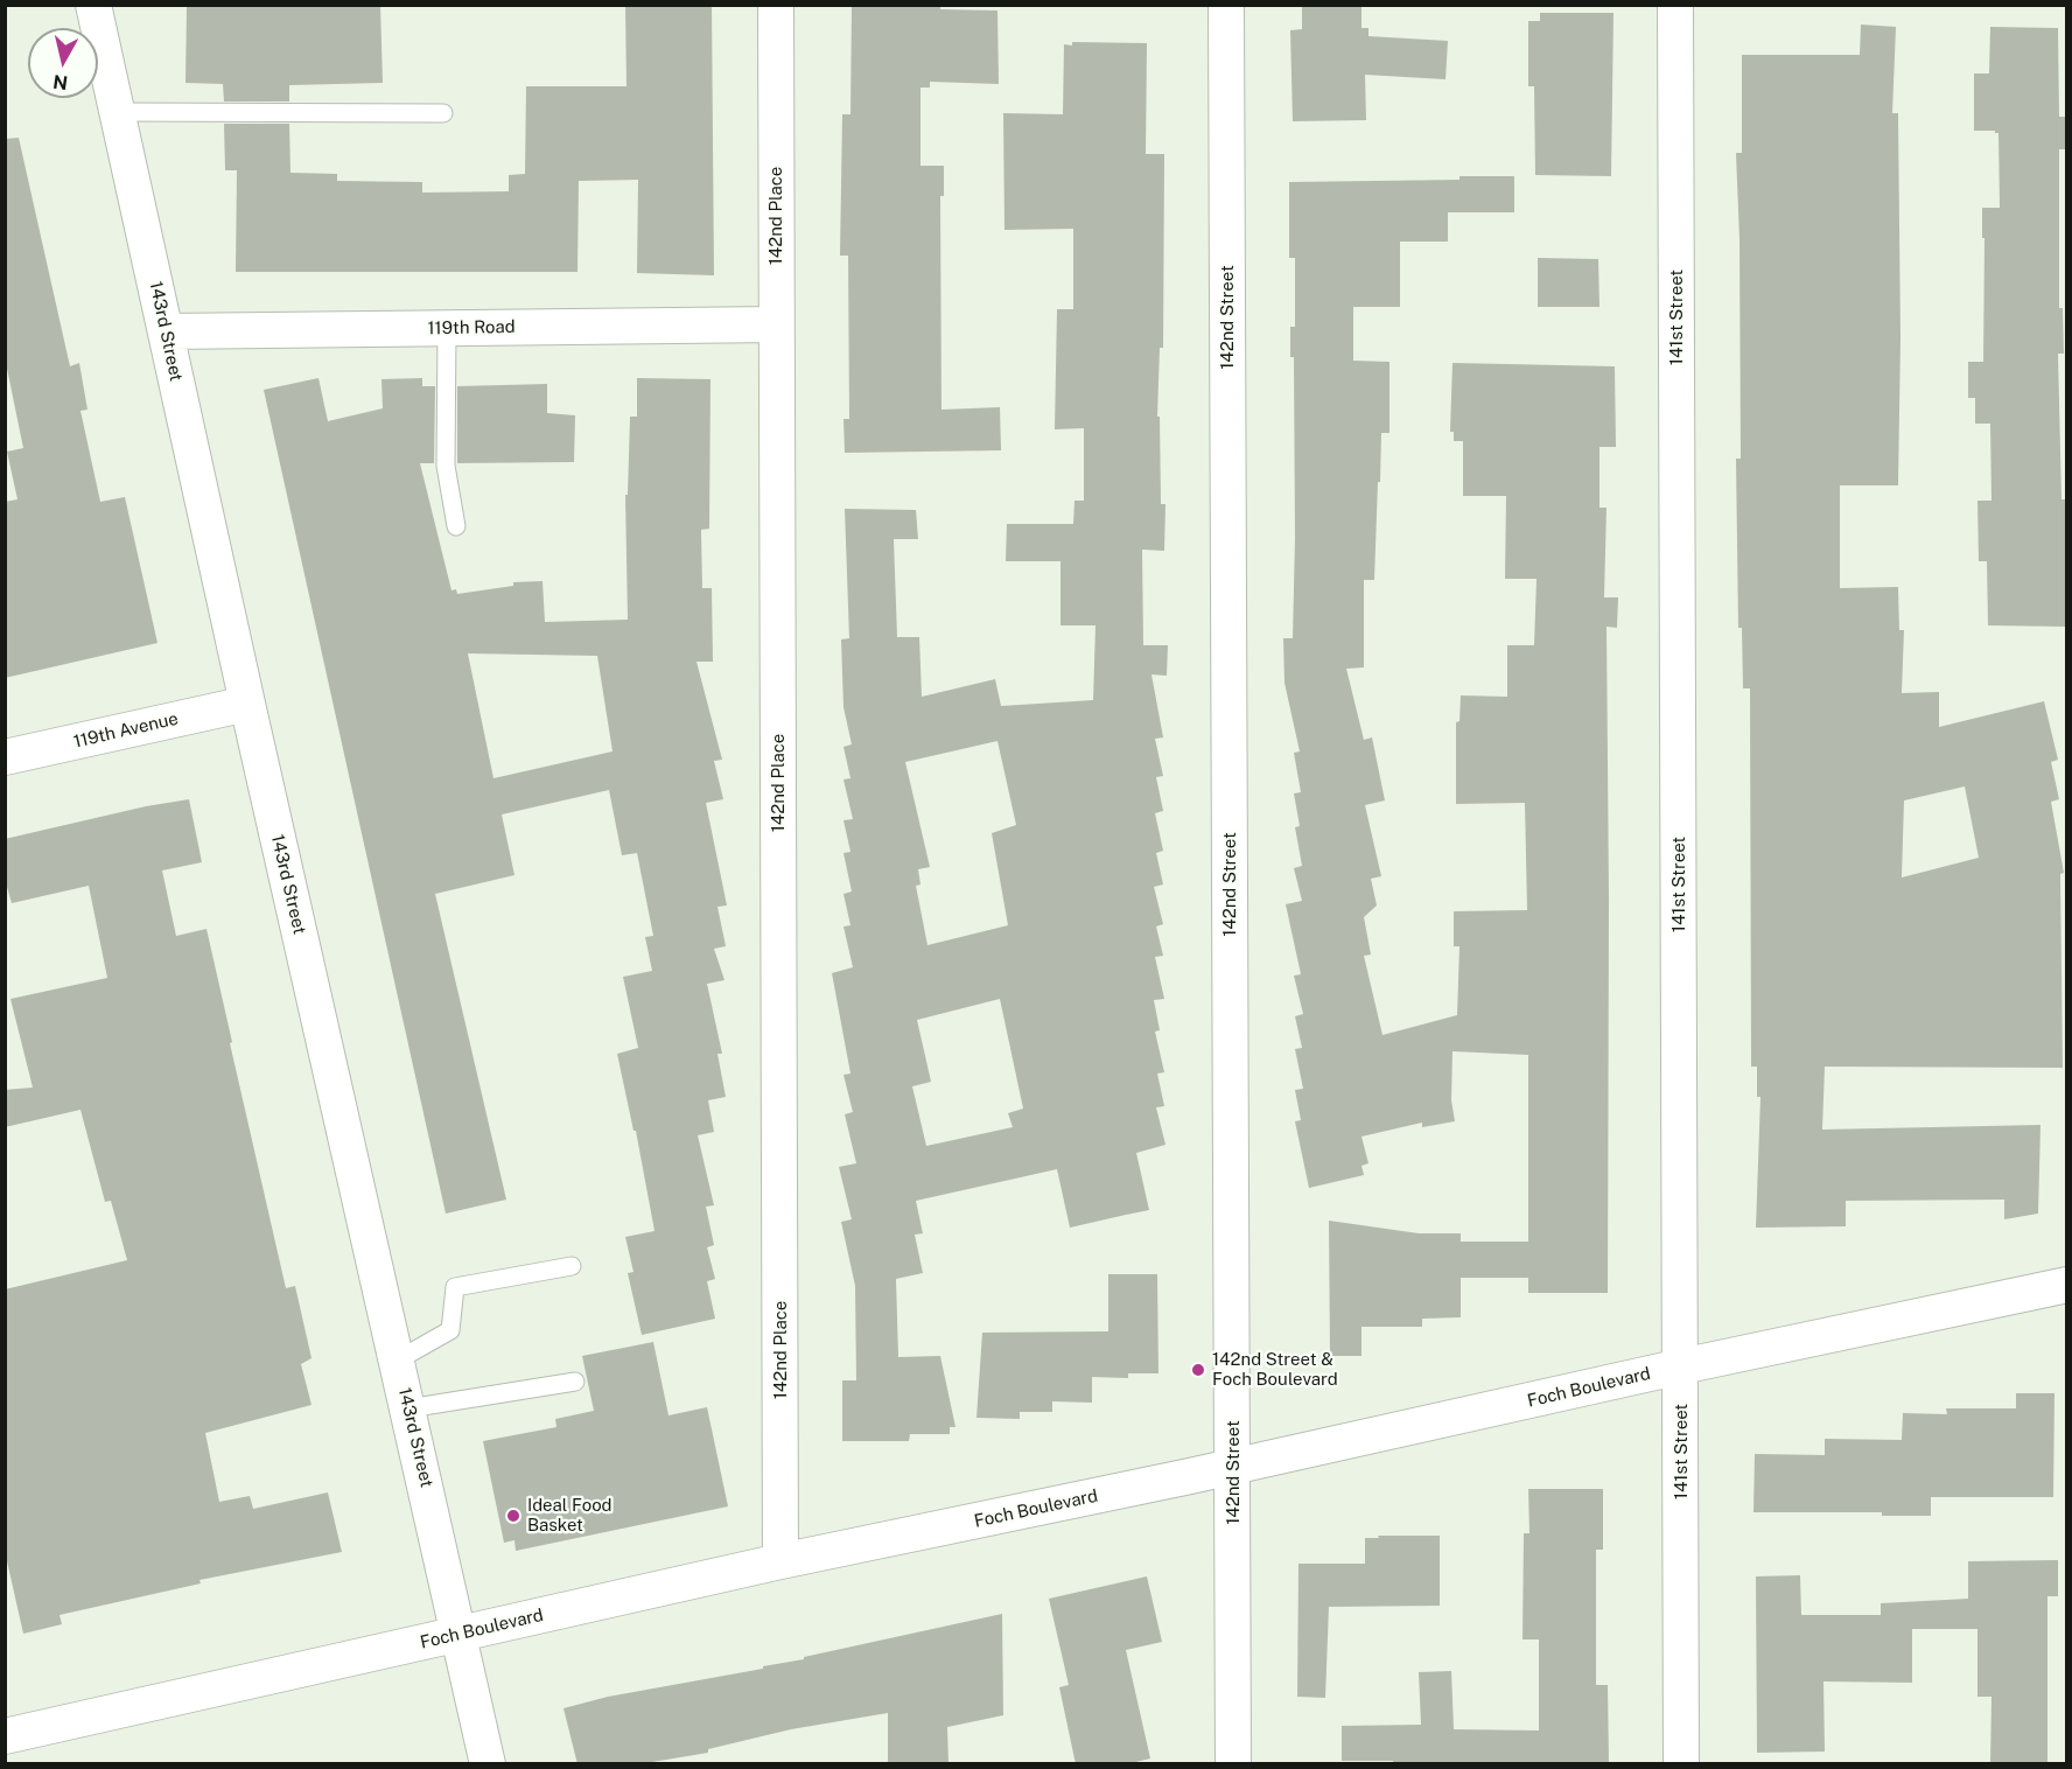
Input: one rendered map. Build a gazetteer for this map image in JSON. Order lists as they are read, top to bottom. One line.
{"streets":{"street":["142nd Place","142nd Street","141st Street","119th Road","143rd Street","119th Avenue","Foch Boulevard"]},"crossings":[["142nd Place","119th Road"],["142nd Place","Foch Boulevard"],["142nd Street","Foch Boulevard"],["141st Street","Foch Boulevard"],["119th Road","143rd Street"],["143rd Street","119th Avenue"],["143rd Street","Foch Boulevard"]],"places":["142nd Street & Foch Boulevard","Ideal Food Basket"],"north":"bottom"}
